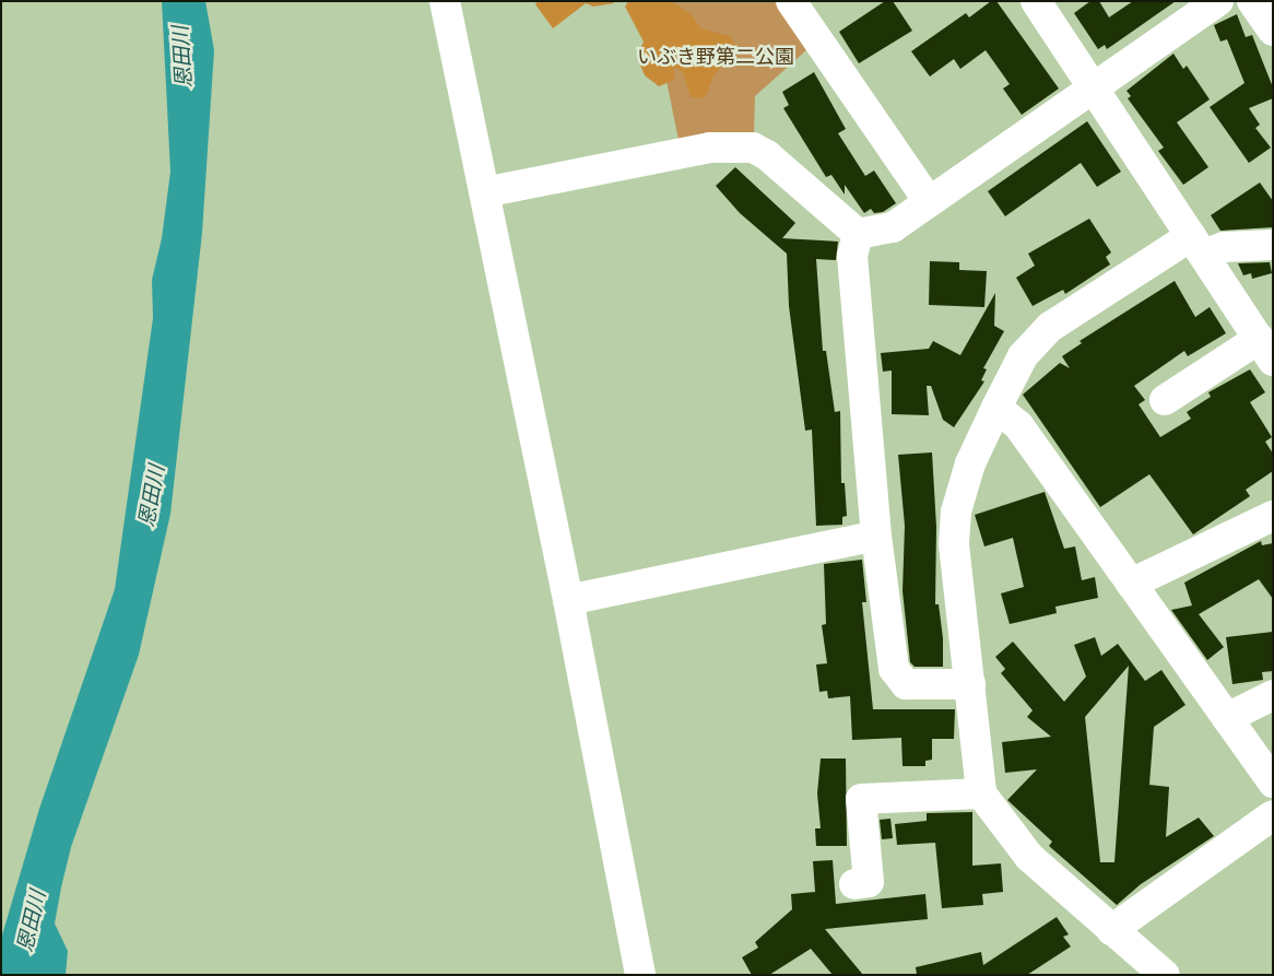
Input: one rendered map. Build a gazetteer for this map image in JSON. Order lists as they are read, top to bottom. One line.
{"water":["恩田川"],"parks":["いぶき野第二公園"]}
